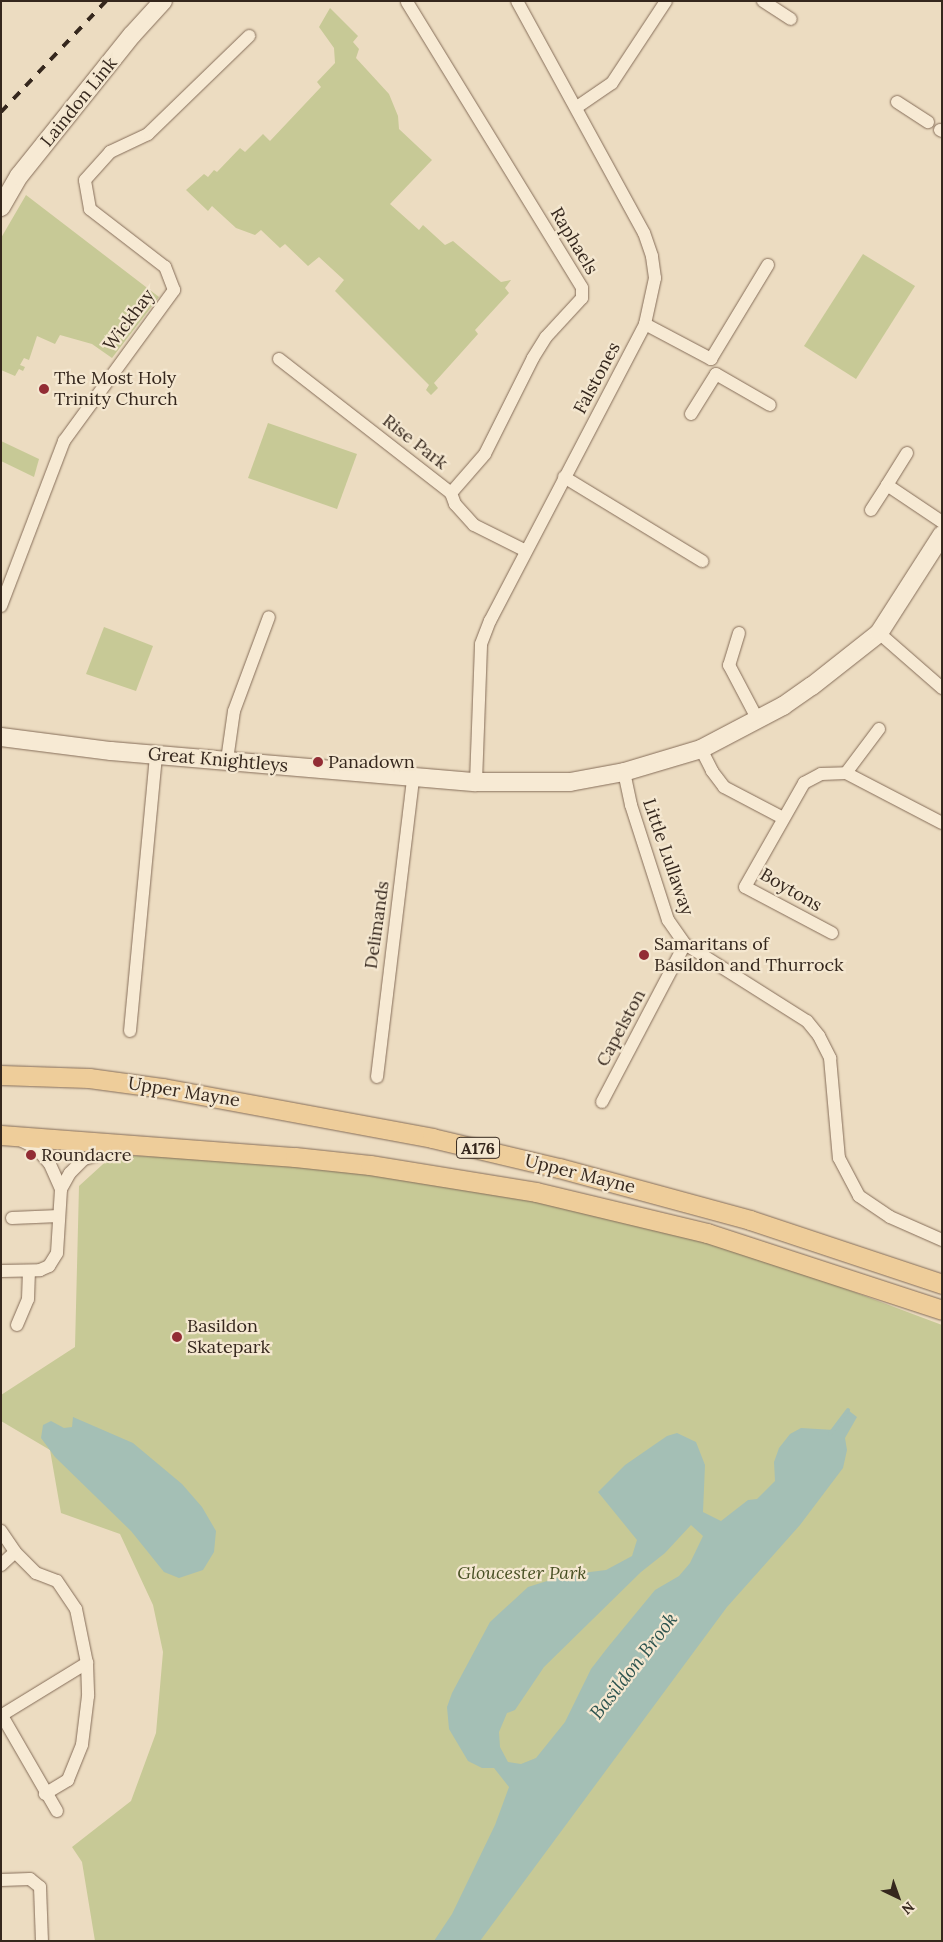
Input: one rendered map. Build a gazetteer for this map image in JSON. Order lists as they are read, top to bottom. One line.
{"streets":{"main road":["Upper Mayne","A176"],"street":["Laindon Link","Raphaels","Wickhay","Falstones","Rise Park","Great Knightleys","Little Lullaway","Boytons","Delimands","Capelston"]},"crossings":[["Raphaels","Rise Park"],["Falstones","Rise Park"],["Falstones","Great Knightleys"],["Great Knightleys","Little Lullaway"],["Great Knightleys","Delimands"],["Little Lullaway","Capelston"]],"water":["Basildon Brook"],"parks":["Gloucester Park"],"places":["The Most Holy Trinity Church","Panadown","Samaritans of Basildon and Thurrock","Roundacre","Basildon Skatepark"],"north":"bottom right"}
